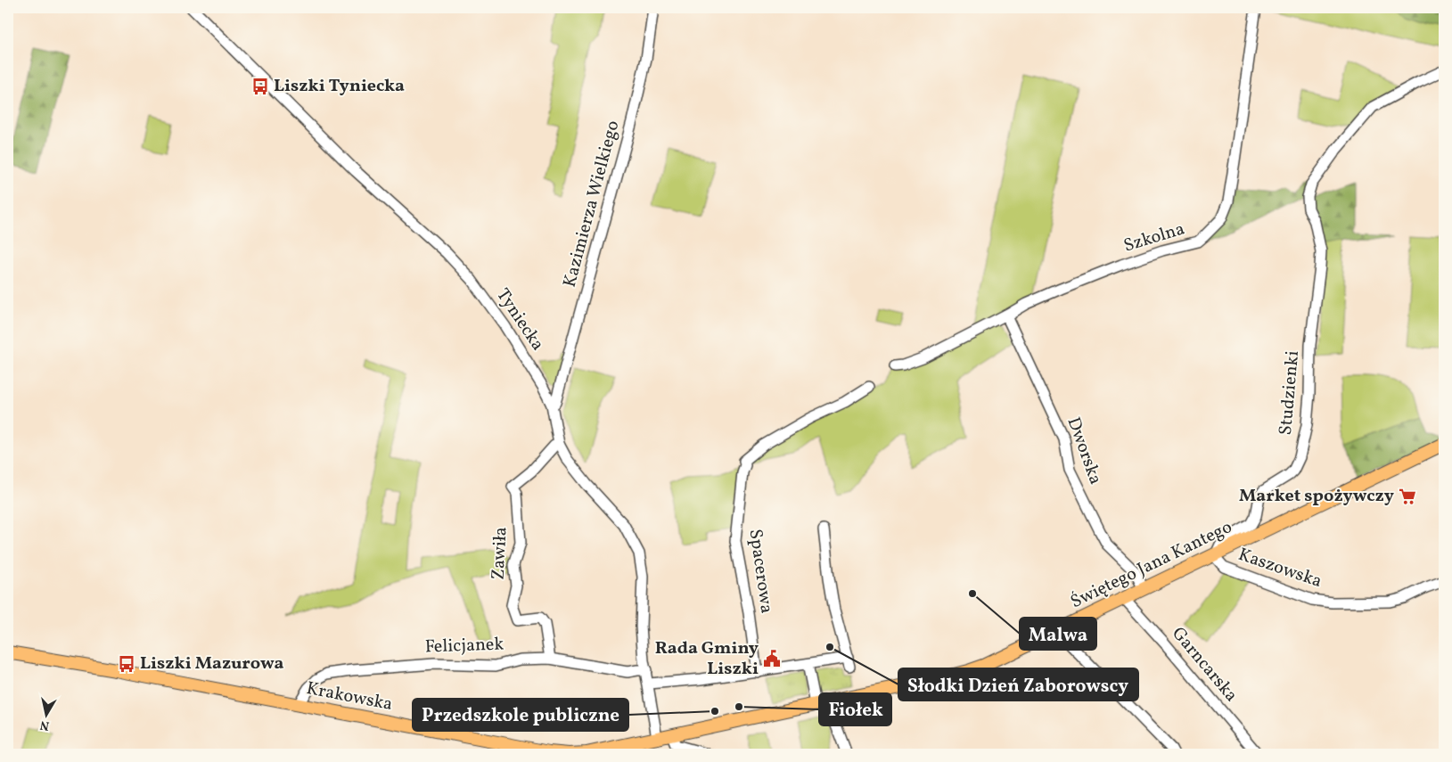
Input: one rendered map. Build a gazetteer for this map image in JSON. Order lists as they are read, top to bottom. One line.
{"streets":{"main road":["Świętego Jana Kantego","Krakowska"],"street":["Kazimierza Wielkiego","Szkolna","Tyniecka","Studzienki","Dworska","Zawiła","Kaszowska","Spacerowa","Felicjanek","Garncarska"]},"crossings":[["Kazimierza Wielkiego","Tyniecka"],["Szkolna","Dworska"],["Tyniecka","Zawiła"],["Tyniecka","Świętego Jana Kantego"],["Tyniecka","Felicjanek"],["Tyniecka","Krakowska"],["Studzienki","Świętego Jana Kantego"],["Studzienki","Kaszowska"],["Dworska","Świętego Jana Kantego"],["Zawiła","Felicjanek"],["Świętego Jana Kantego","Kaszowska"],["Świętego Jana Kantego","Garncarska"],["Świętego Jana Kantego","Krakowska"],["Felicjanek","Krakowska"]],"places":{"bus stop":["Liszki Tyniecka","Liszki Mazurowa"],"supermarket":["Market spożywczy"],"other":["Malwa","Słodki Dzień Zaborowscy","Fiołek","Przedszkole publiczne"],"public building":["Rada Gminy Liszki"]},"north":"bottom"}
